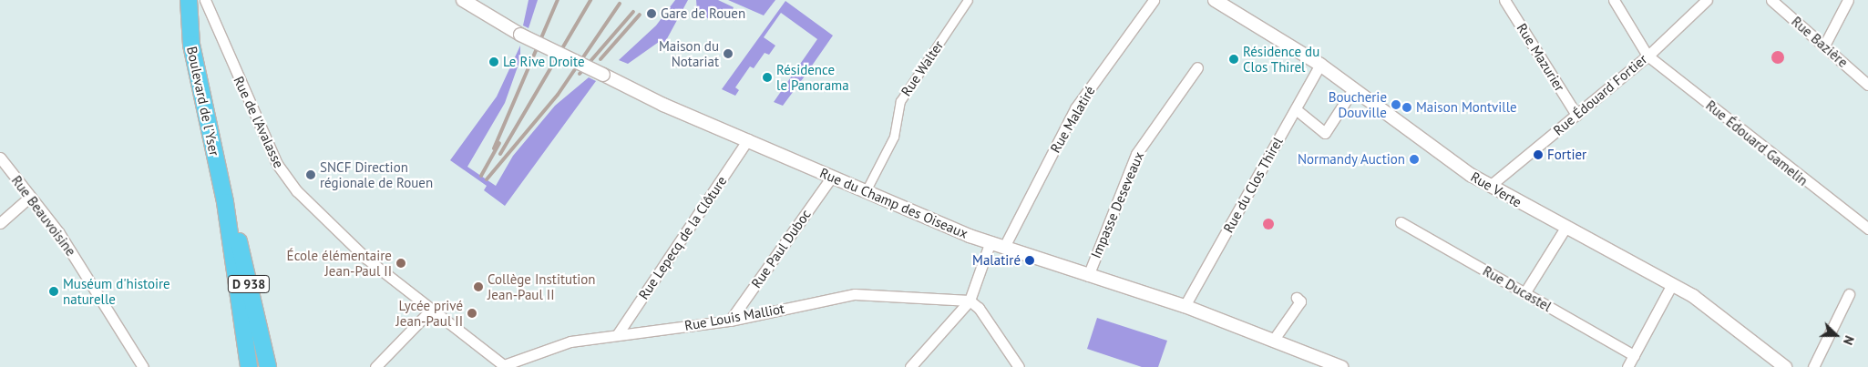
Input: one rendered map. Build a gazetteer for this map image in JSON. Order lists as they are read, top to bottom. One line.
{"streets":{"main road":["Boulevard de l'Yser","D 938"],"street":["Rue Bazière","Rue Mazurier","Rue Walter","Rue Édouard Fortier","Rue Malatiré","Rue de l'Avalasse","Rue Édouard Gamelin","Rue du Clos Thirel","Rue Verte","Rue du Champ des Oiseaux","Impasse Deseveaux","Rue Beauvoisine","Rue Lepecq de la Clôture","Rue Paul Duboc","Rue Ducastel","Rue Louis Malliot"]},"crossings":[["Rue Mazurier","Rue Édouard Fortier"],["Rue Walter","Rue du Champ des Oiseaux"],["Rue Édouard Fortier","Rue Édouard Gamelin"],["Rue Édouard Fortier","Rue Verte"],["Rue Malatiré","Rue du Champ des Oiseaux"],["Rue de l'Avalasse","Rue Louis Malliot"],["Rue du Clos Thirel","Rue Verte"],["Rue du Clos Thirel","Rue du Champ des Oiseaux"],["Rue du Champ des Oiseaux","Impasse Deseveaux"],["Rue du Champ des Oiseaux","Rue Lepecq de la Clôture"],["Rue du Champ des Oiseaux","Rue Paul Duboc"],["Rue Lepecq de la Clôture","Rue Louis Malliot"],["Rue Paul Duboc","Rue Louis Malliot"]],"places":["Gare de Rouen","Maison du Notariat","Résidence du Clos Thirel","Le Rive Droite","Résidence le Panorama","Boucherie Douville","Maison Montville","Fortier","Normandy Auction","SNCF Direction régionale de Rouen","Malatiré","École élémentaire Jean-Paul II","Collège Institution Jean-Paul II","Muséum d'histoire naturelle","Lycée privé Jean-Paul II"],"north":"right"}
